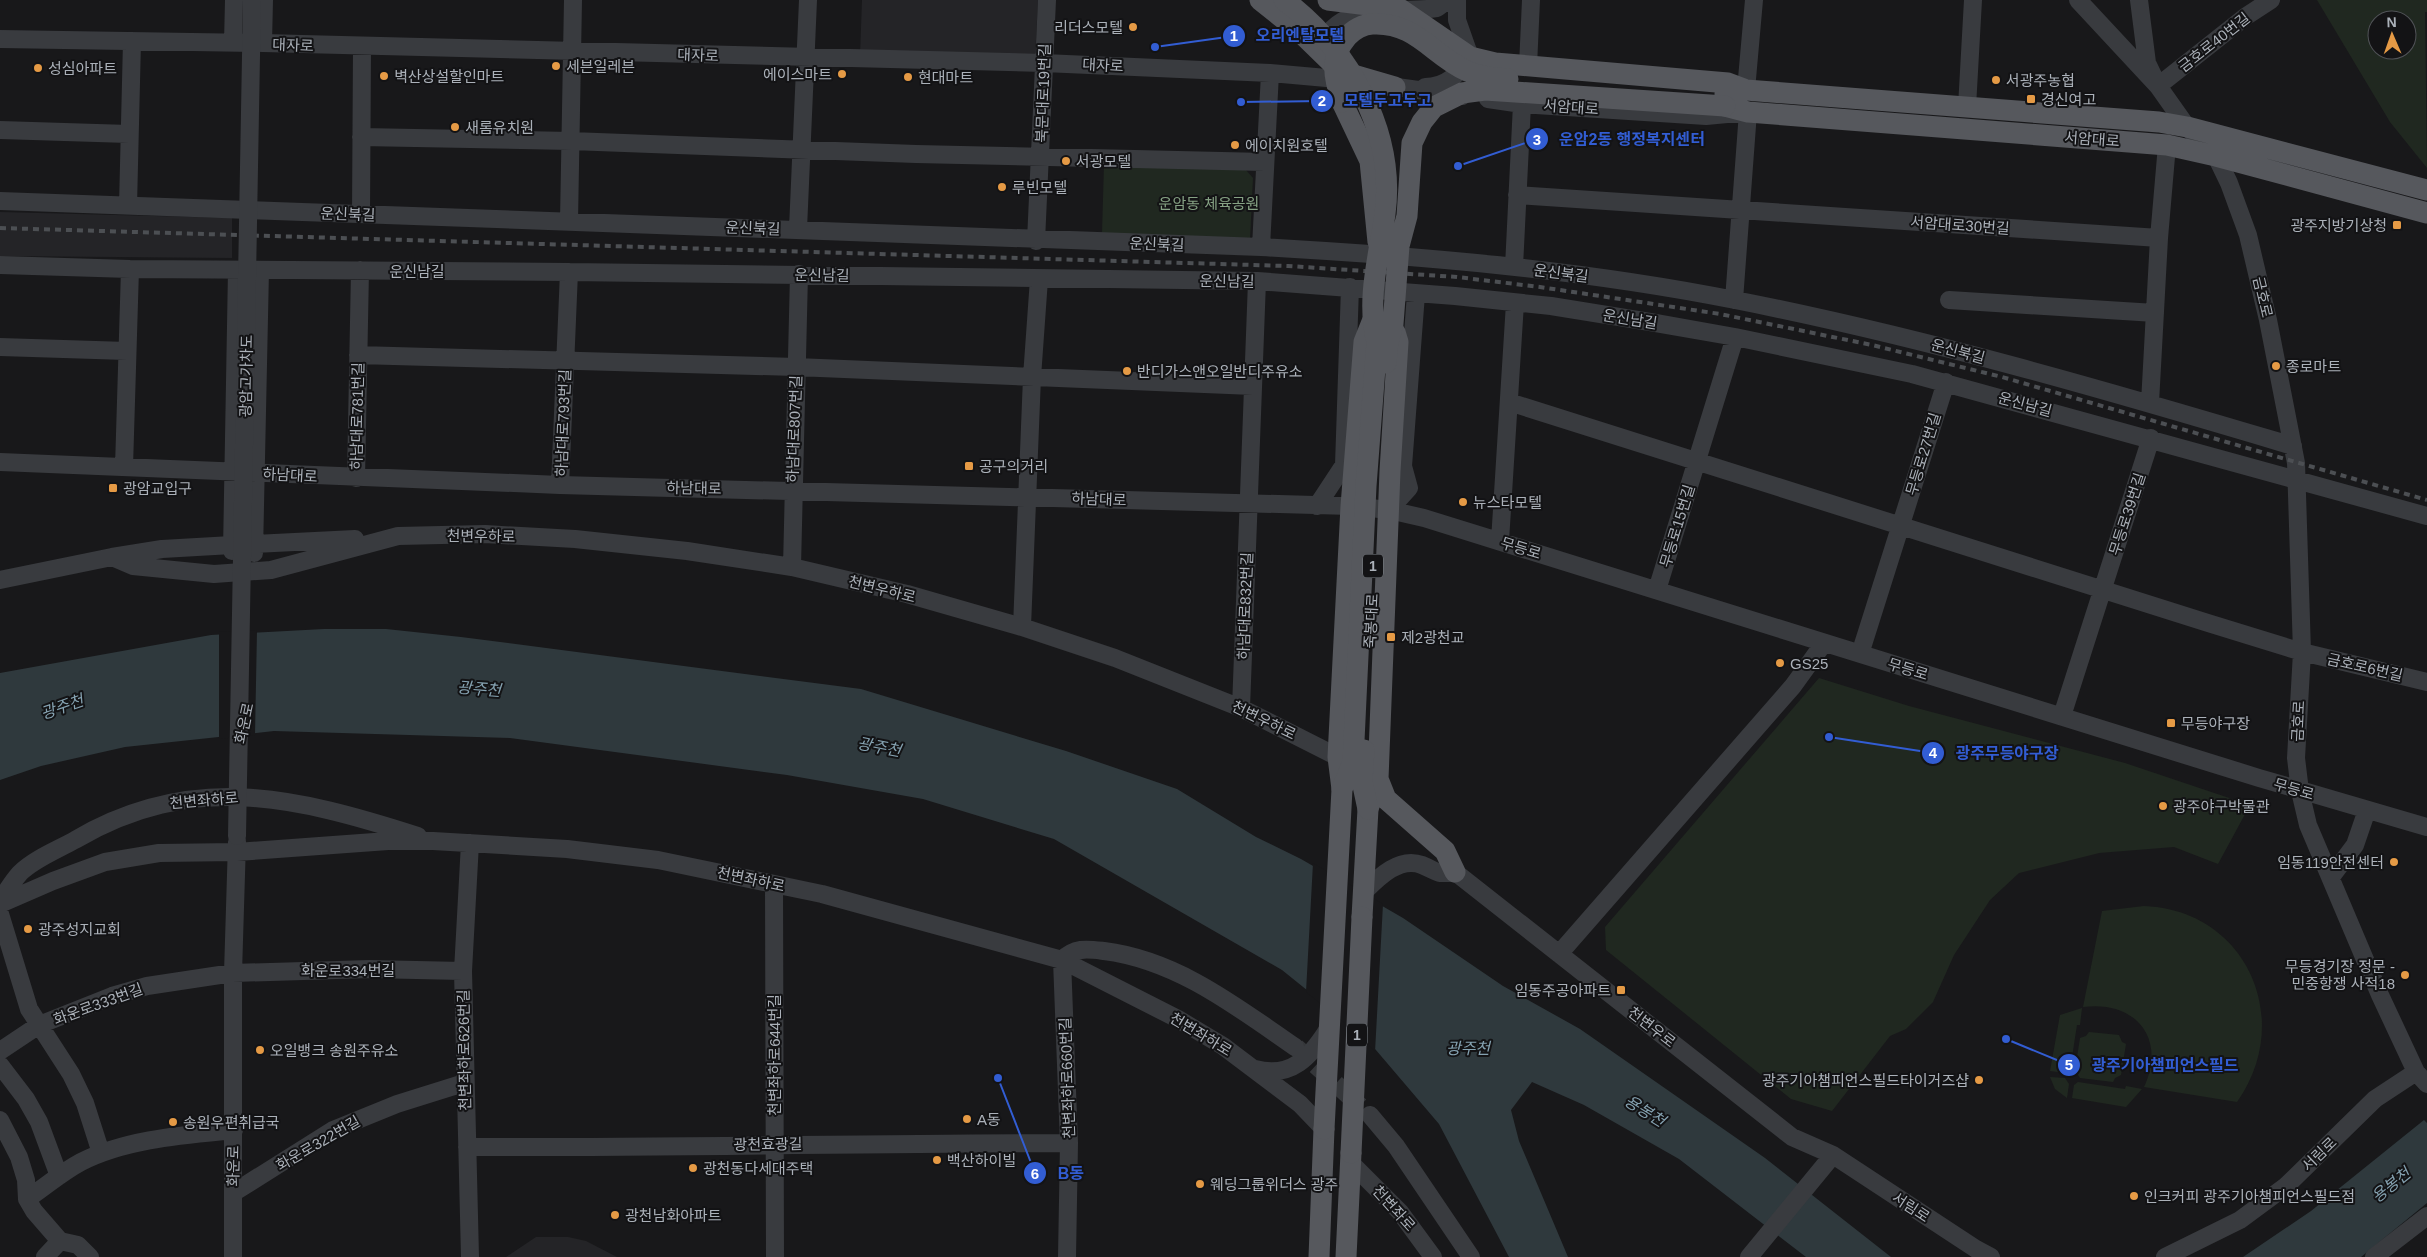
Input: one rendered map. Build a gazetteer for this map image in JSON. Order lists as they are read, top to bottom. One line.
{"streets":{"main road":["서암대로","1","죽봉대로"],"street":["금호로40번길","대자로","북문대로19번길","운신북길","서암대로30번길","운신남길","금호로","광암고가차도","하남대로781번길","하남대로793번길","하남대로807번길","무등로27번길","하남대로","무등로39번길","무등로15번길","천변우하로","무등로","하남대로832번길","금호로6번길","화운로","천변좌하로","화운로334번길","화운로333번길","천변우로","천변좌하로626번길","천변좌하로644번길","천변좌하로660번길","화운로322번길","광천효광길","서림로","천변좌로"]},"crossings":[["금호로40번길","금호로"],["대자로","북문대로19번길"],["대자로","서암대로"],["북문대로19번길","운신북길"],["서암대로","금호로"],["운신북길","금호로"],["운신남길","금호로"],["운신남길","하남대로781번길"],["운신남길","하남대로793번길"],["운신남길","하남대로807번길"],["운신남길","무등로27번길"],["운신남길","무등로39번길"],["운신남길","무등로15번길"],["운신남길","하남대로832번길"],["운신남길","화운로"],["금호로","무등로"],["금호로","금호로6번길"],["금호로","서림로"],["광암고가차도","화운로"],["하남대로781번길","하남대로793번길"],["하남대로781번길","하남대로"],["하남대로793번길","하남대로807번길"],["하남대로793번길","하남대로"],["하남대로807번길","하남대로"],["하남대로807번길","천변우하로"],["하남대로807번길","하남대로832번길"],["무등로27번길","무등로"],["하남대로","무등로"],["하남대로","하남대로832번길"],["하남대로","화운로"],["무등로39번길","무등로"],["무등로15번길","무등로"],["천변우하로","하남대로832번길"],["천변우하로","화운로"],["무등로","서림로"],["1","죽봉대로"],["1","천변좌하로"],["1","천변좌로"],["죽봉대로","천변좌로"],["화운로","천변좌하로"],["화운로","화운로334번길"],["화운로","화운로333번길"],["화운로","화운로322번길"],["천변좌하로","천변좌하로626번길"],["천변좌하로","천변좌하로644번길"],["천변좌하로","천변좌하로660번길"],["화운로334번길","화운로333번길"],["화운로334번길","천변좌하로626번길"],["천변우로","서림로"],["천변좌하로626번길","화운로322번길"],["천변좌하로626번길","광천효광길"],["천변좌하로644번길","광천효광길"],["천변좌하로660번길","광천효광길"]],"water":["광주천","용봉천"],"parks":["운암동 체육공원"],"places":{"other":["리더스모텔","오리엔탈모텔","세븐일레븐","성심아파트","에이스마트","벽산상설할인마트","현대마트","서광주농협","모텔두고두고","새롬유치원","에이치원호텔","서광모텔","운암2동 행정복지센터","루빈모텔","종로마트","반디가스앤오일반디주유소","뉴스타모텔","GS25","광주무등야구장","광주야구박물관","임동119안전센터","광주성지교회","무등경기장 정문 - 민중항쟁 사적18","광주기아챔피언스필드","오일뱅크 송원주유소","B동","광주기아챔피언스필드타이거즈샵","A동","송원우편취급국","백산하이빌","광천동다세대주택","웨딩그룹위더스 광주","인크커피 광주기아챔피언스필드점","광천남화아파트"],"transit":["경신여고","광주지방기상청","공구의거리","광암교입구","제2광천교","무등야구장","임동주공아파트"]},"north":"top"}
